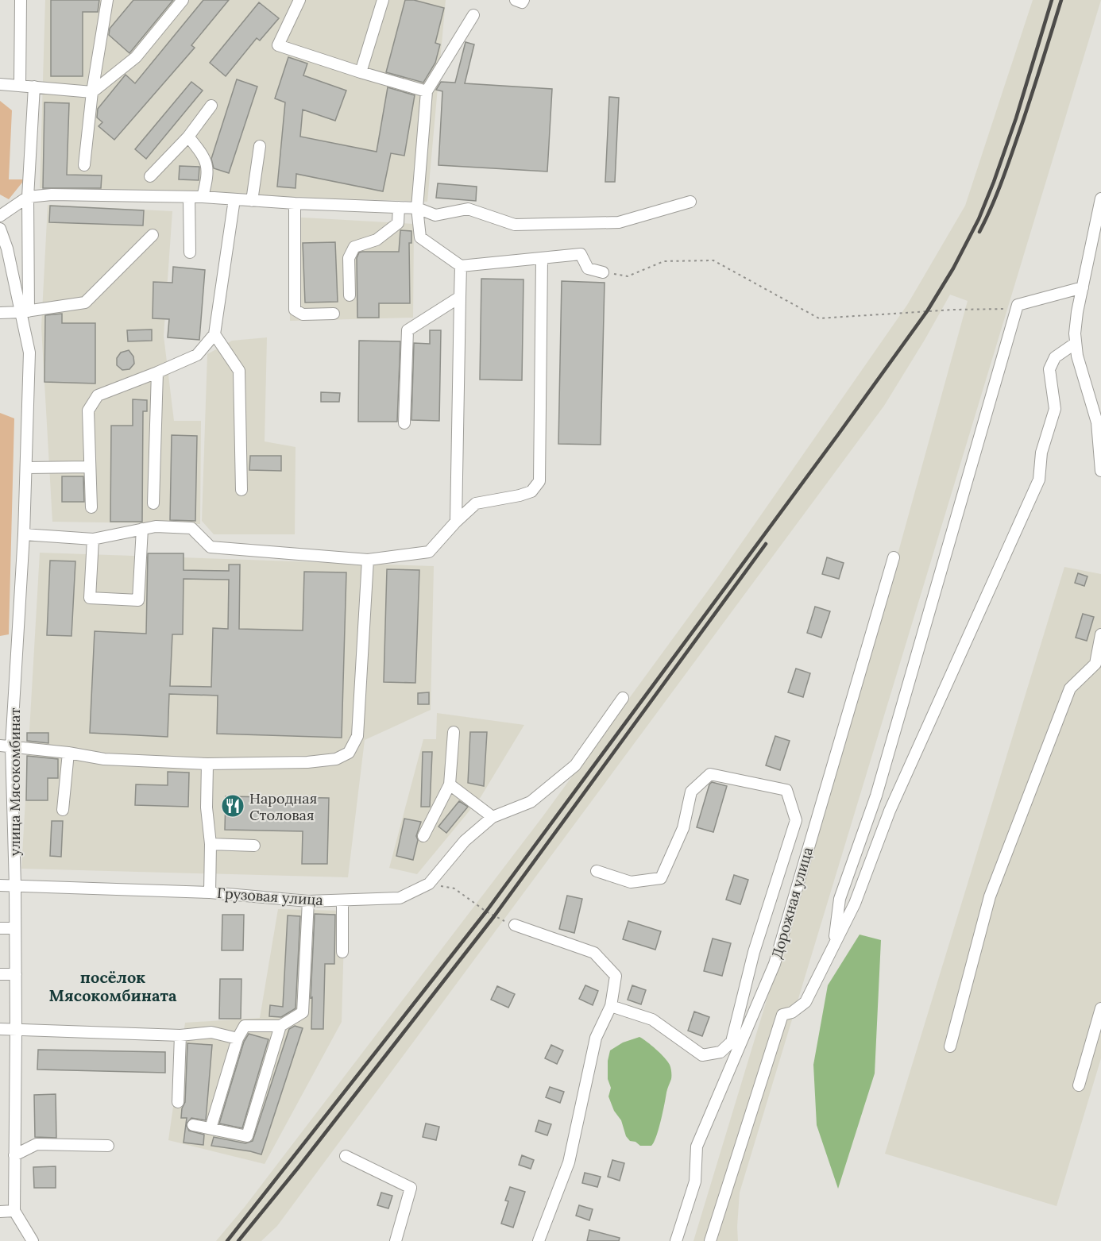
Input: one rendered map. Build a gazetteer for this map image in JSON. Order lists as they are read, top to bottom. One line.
{"streets":{"street":["улица Мясокомбинат","Грузовая улица","Дорожная улица"]},"crossings":[["улица Мясокомбинат","Грузовая улица"]],"districts":["посёлок Мясокомбината"],"places":{"restaurant":["Народная Столовая"]}}
